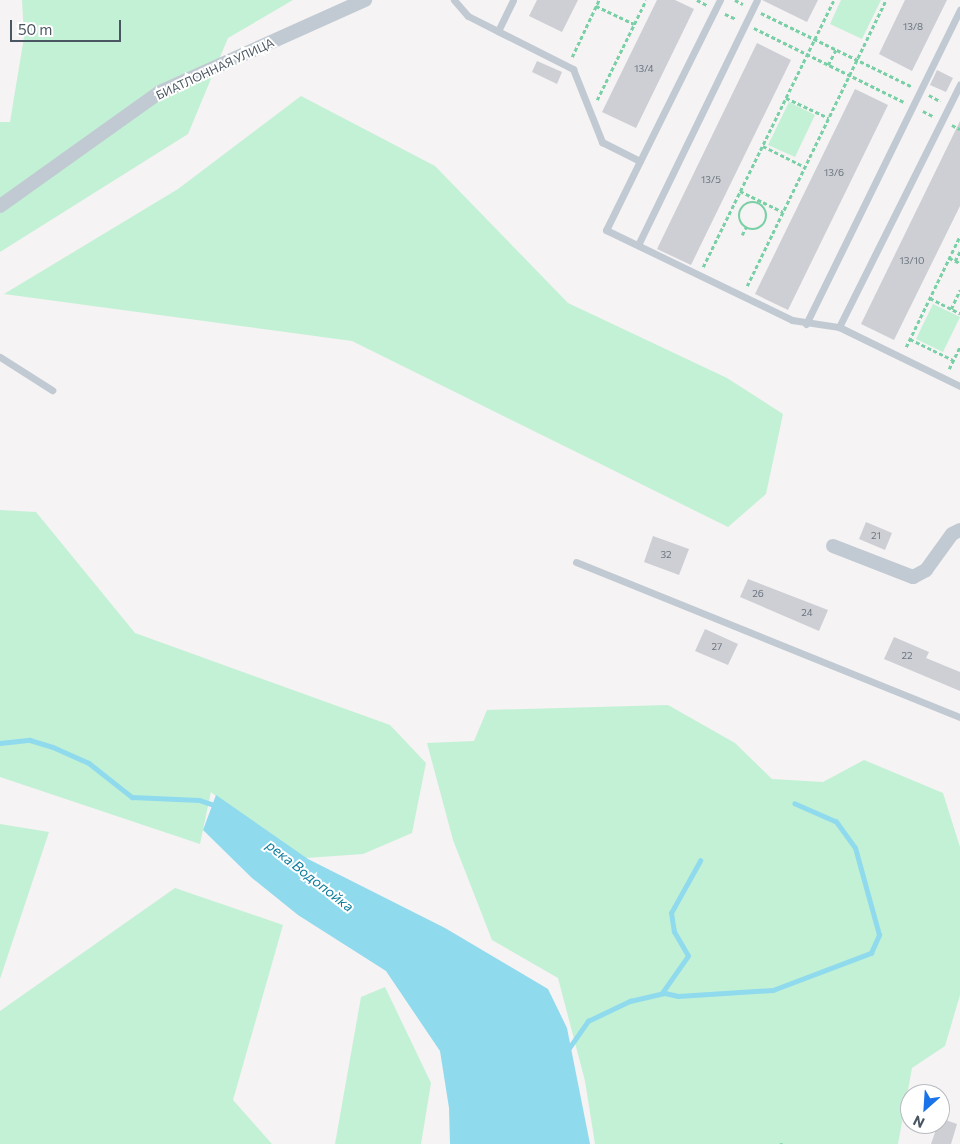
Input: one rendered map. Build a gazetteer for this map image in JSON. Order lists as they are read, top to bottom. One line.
{"streets":{"street":["БИАТЛОННАЯ УЛИЦА"]},"water":["река Водопойка"],"house_numbers":["13/8","13/4","13/6","13/5","13/10","21","32","26","24","27","22"],"scale_bar":"50 m","north":"bottom left"}
